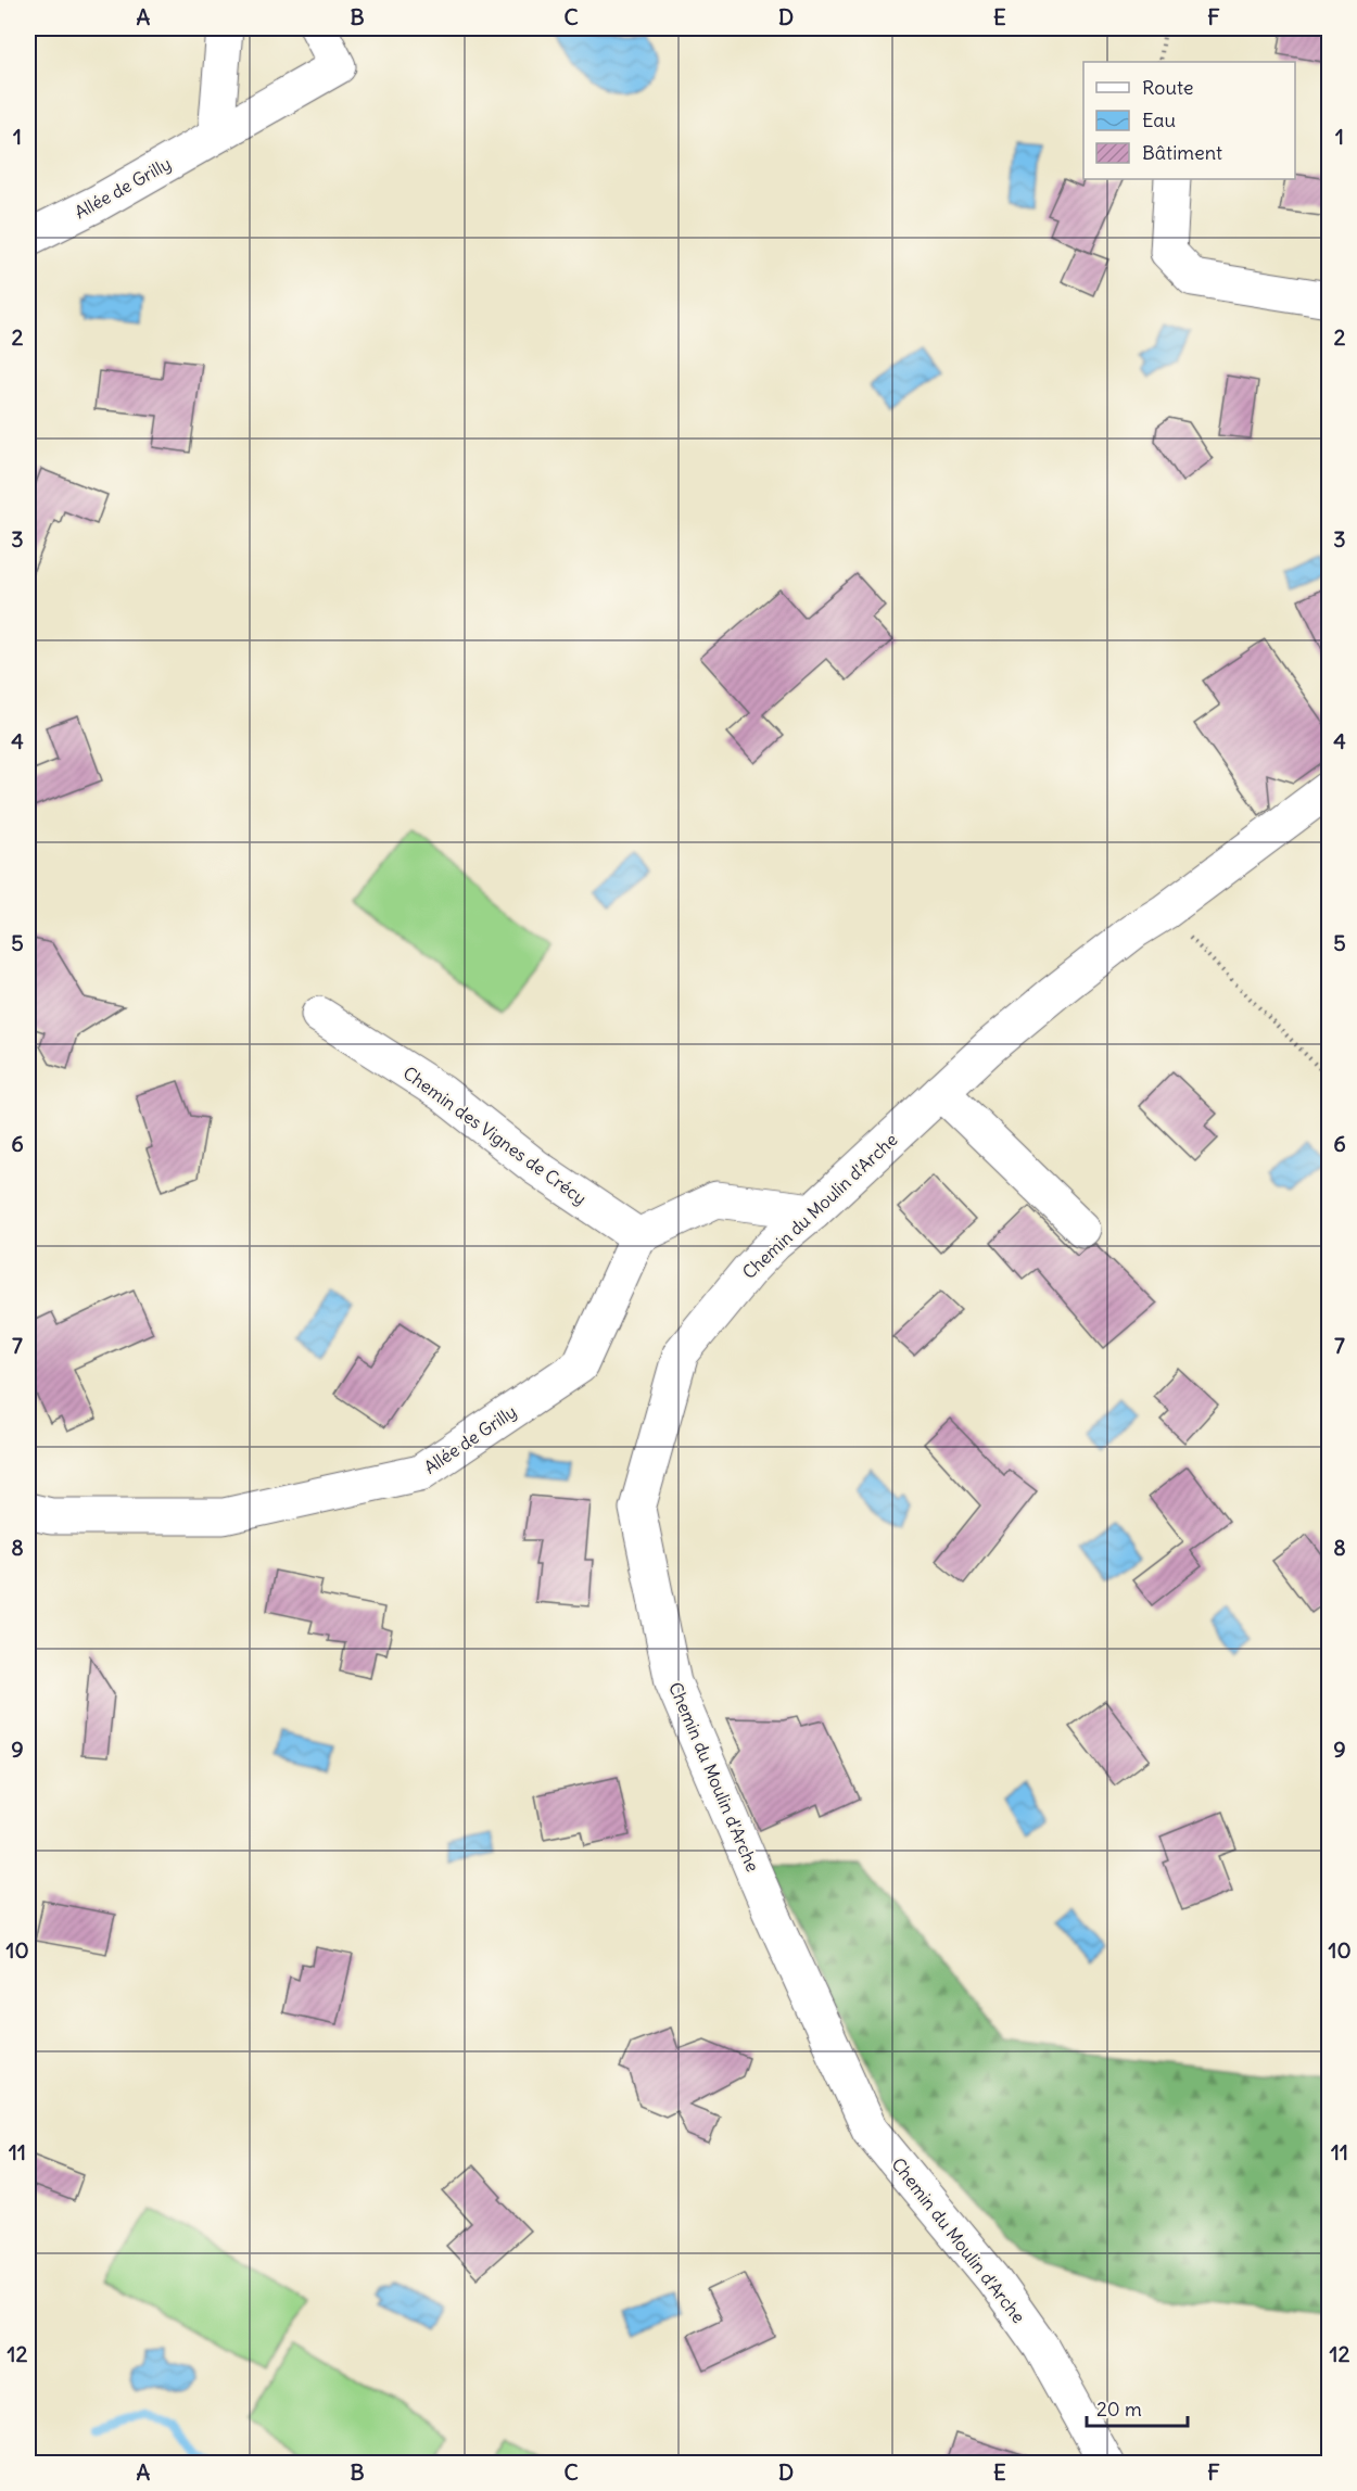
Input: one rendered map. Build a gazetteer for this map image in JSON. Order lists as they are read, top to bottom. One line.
{"streets":{"street":["Allée de Grilly","Chemin des Vignes de Crécy","Chemin du Moulin d'Arche"]},"crossings":[["Allée de Grilly","Chemin des Vignes de Crécy"]],"legend":["Route","Eau","Bâtiment"],"scale_bar":"20 m","grid":{"columns":["A","B","C","D","E","F"],"rows":["1","2","3","4","5","6","7","8","9","10","11","12"]}}
